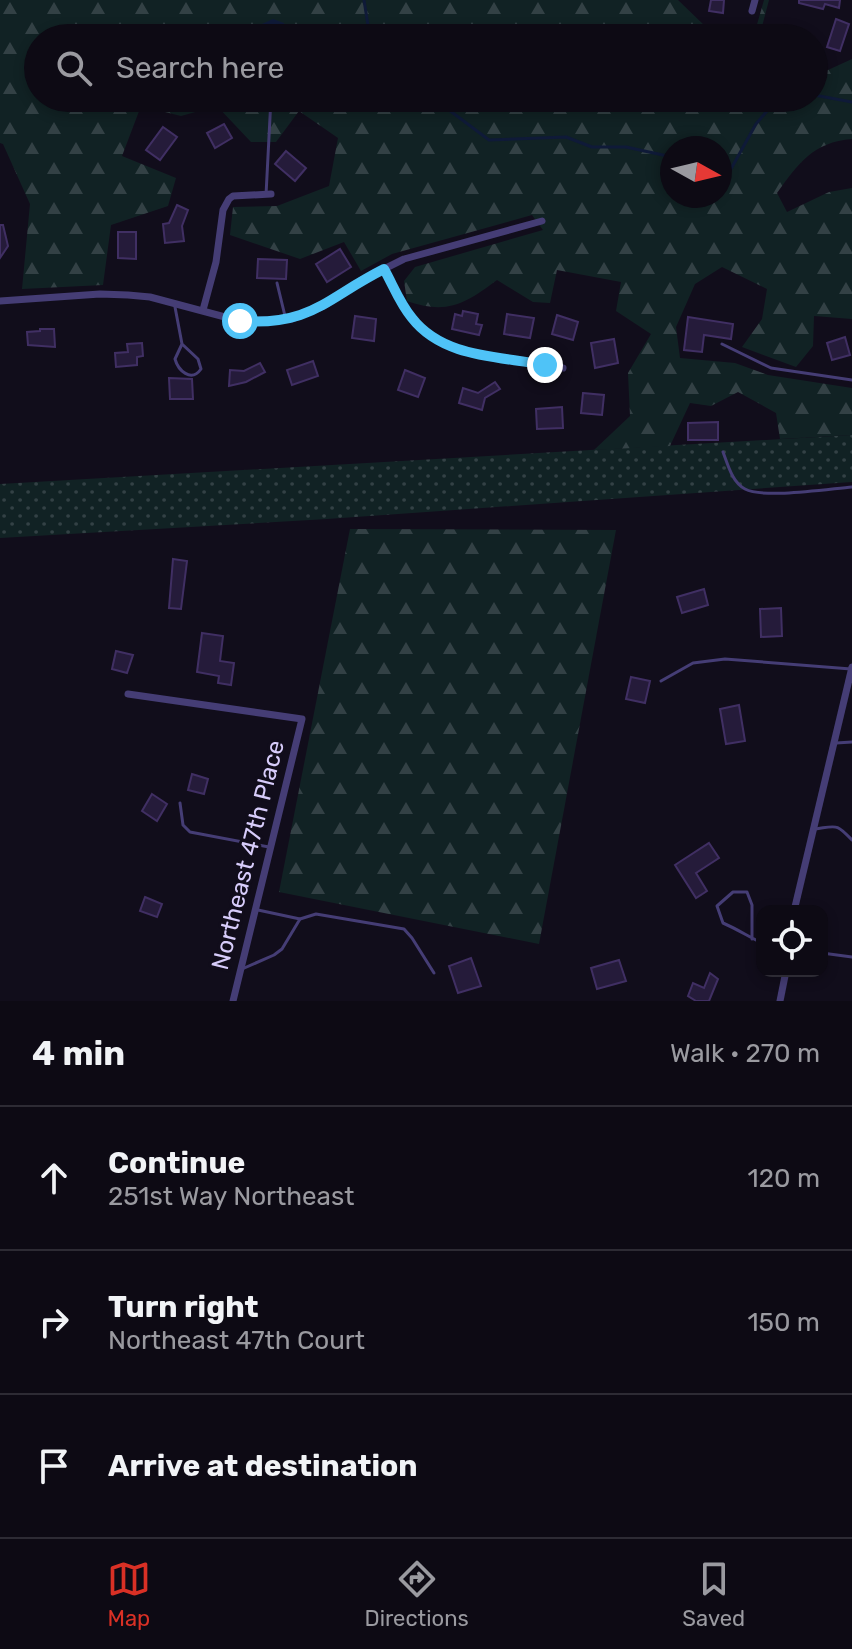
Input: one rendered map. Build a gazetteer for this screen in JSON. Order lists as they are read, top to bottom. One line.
{"streets":{"street":["Northeast 47th Place"]},"north":"right","page":{"search":"Search here","heading":["4 min","Walk · 270 m"],"list":[["Continue","251st Way Northeast","120 m"],["Turn right","Northeast 47th Court","150 m"],"Arrive at destination"],"nav":["Map","Directions","Saved"]}}
